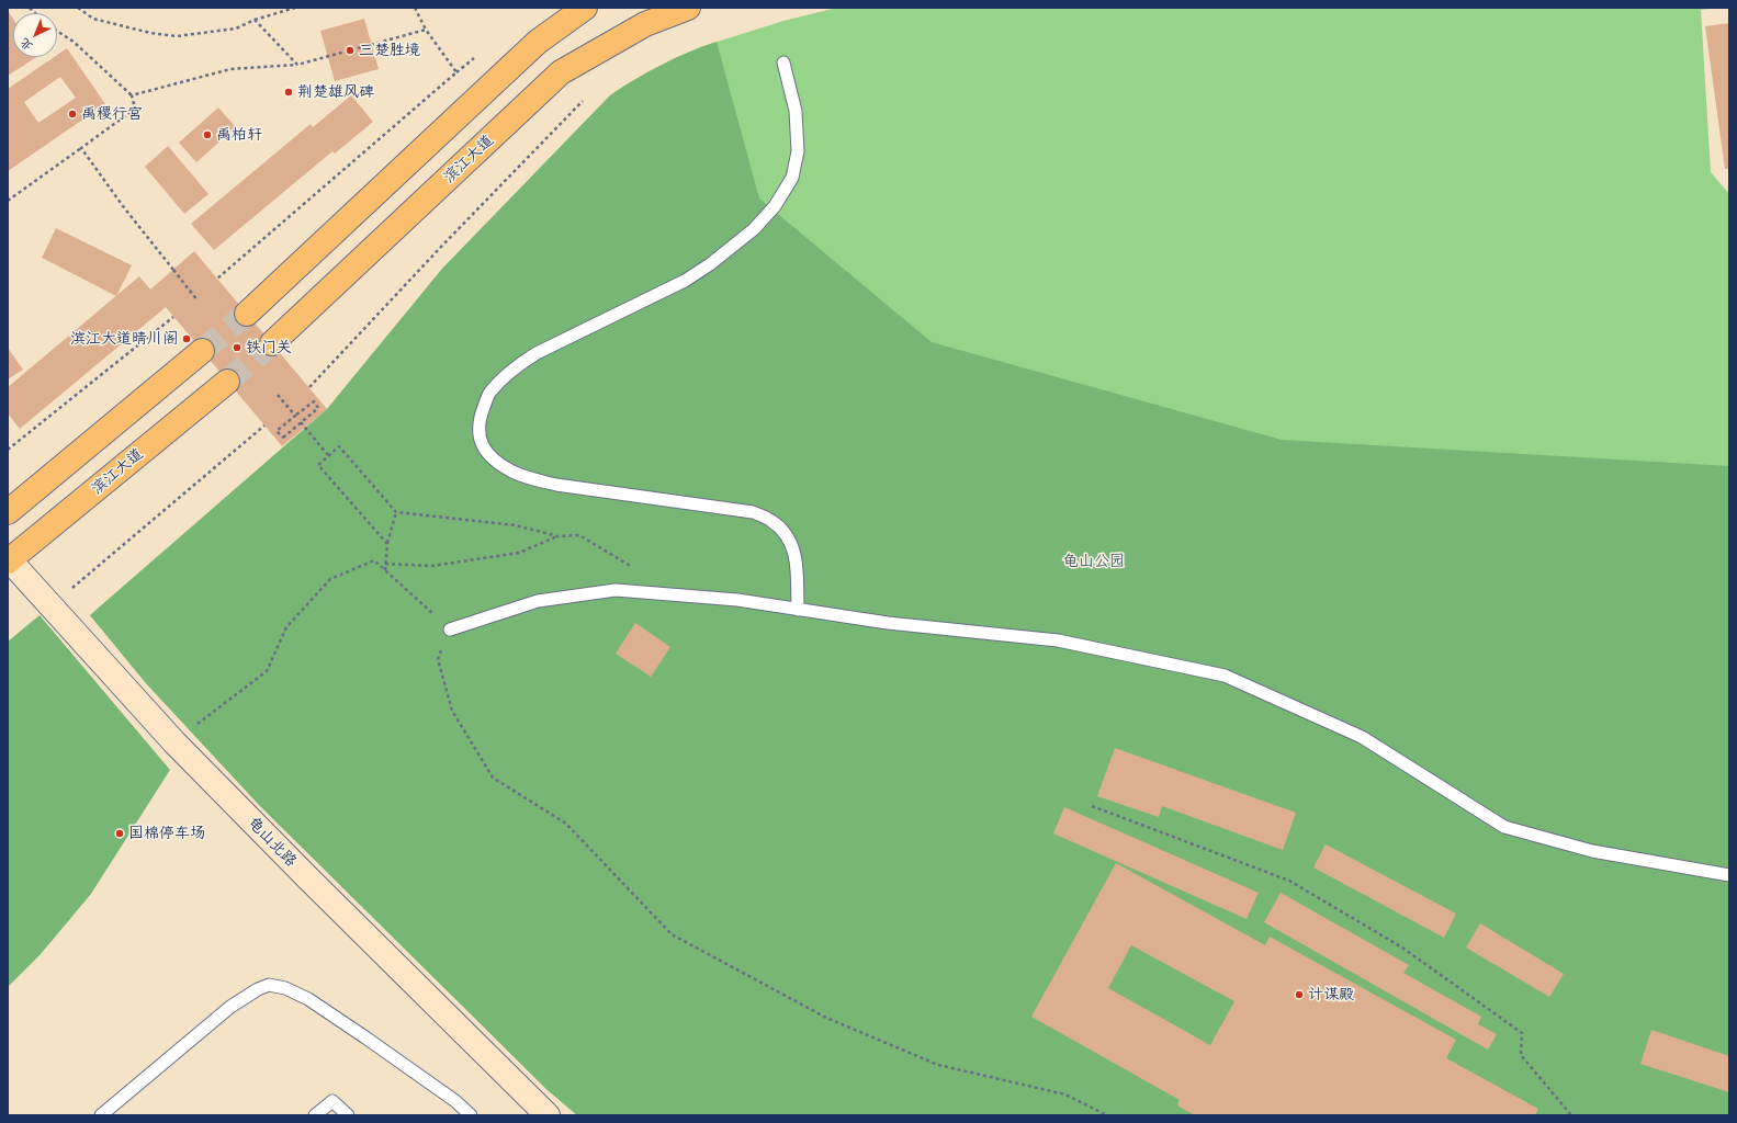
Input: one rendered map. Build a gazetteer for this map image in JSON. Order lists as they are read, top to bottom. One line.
{"streets":{"main road":["滨江大道"],"street":["龟山北路"]},"crossings":[["滨江大道","龟山北路"]],"parks":["龟山公园"],"places":["三楚胜境","荆楚雄风碑","禹稷行宫","禹柏轩","滨江大道晴川阁","铁门关","国棉停车场","计谋殿"],"north":"bottom left"}
